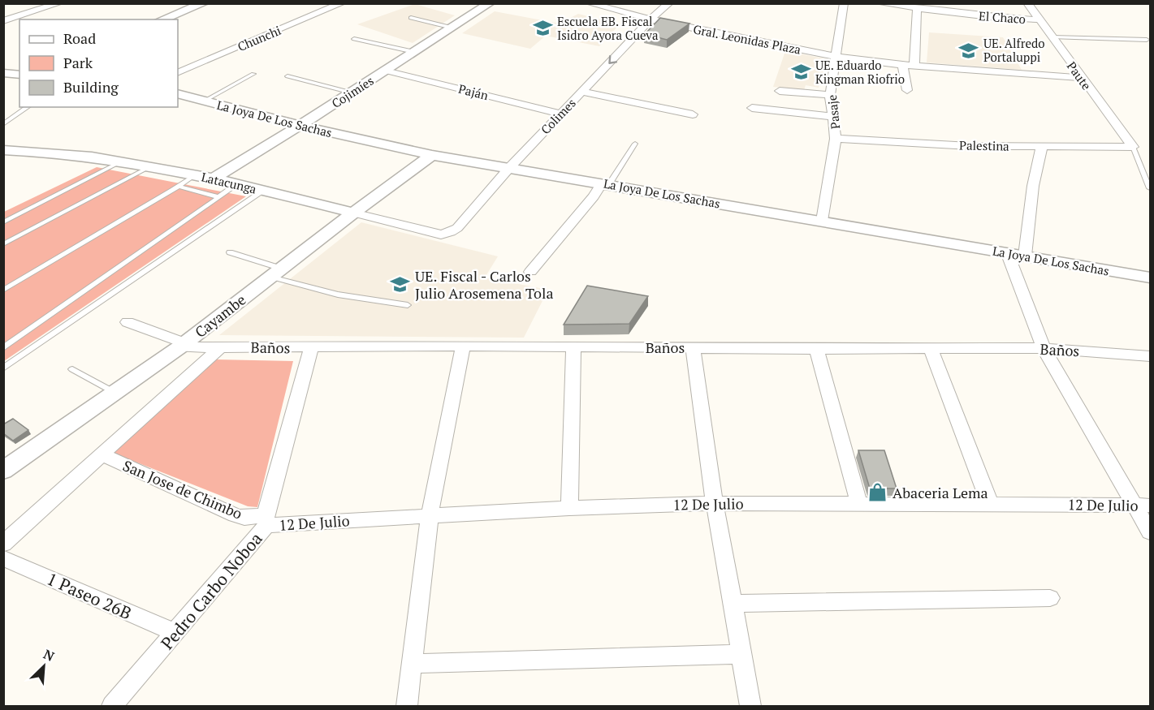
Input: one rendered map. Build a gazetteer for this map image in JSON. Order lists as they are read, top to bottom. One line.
{"streets":{"street":["El Chaco","Chunchi","Gral. Leonidas Plaza","Paute","Cojimíes","Paján","Pasaje","Colimes","La Joya De Los Sachas","Palestina","Latacunga","Cayambe","Baños","San Jose de Chimbo","12 De Julio","Pedro Carbo Noboa","1 Paseo 26B"]},"crossings":[["El Chaco","Paute"],["Gral. Leonidas Plaza","Paute"],["Gral. Leonidas Plaza","Pasaje"],["Gral. Leonidas Plaza","Colimes"],["Paute","Palestina"],["Cojimíes","Paján"],["Cojimíes","La Joya De Los Sachas"],["Cojimíes","Latacunga"],["Paján","Colimes"],["Pasaje","La Joya De Los Sachas"],["Pasaje","Palestina"],["Colimes","La Joya De Los Sachas"],["Colimes","Latacunga"],["La Joya De Los Sachas","Cayambe"],["Latacunga","Cayambe"],["Cayambe","Baños"],["Baños","Pedro Carbo Noboa"],["San Jose de Chimbo","12 De Julio"],["San Jose de Chimbo","Pedro Carbo Noboa"],["12 De Julio","Pedro Carbo Noboa"],["Pedro Carbo Noboa","1 Paseo 26B"]],"places":{"school or university":["Escuela EB. Fiscal Isidro Ayora Cueva","UE. Alfredo Portaluppi","UE. Eduardo Kingman Riofrio","UE. Fiscal - Carlos Julio Arosemena Tola"],"shop":["Abaceria Lema"]},"legend":["Road","Park","Building"],"north":"top right"}
